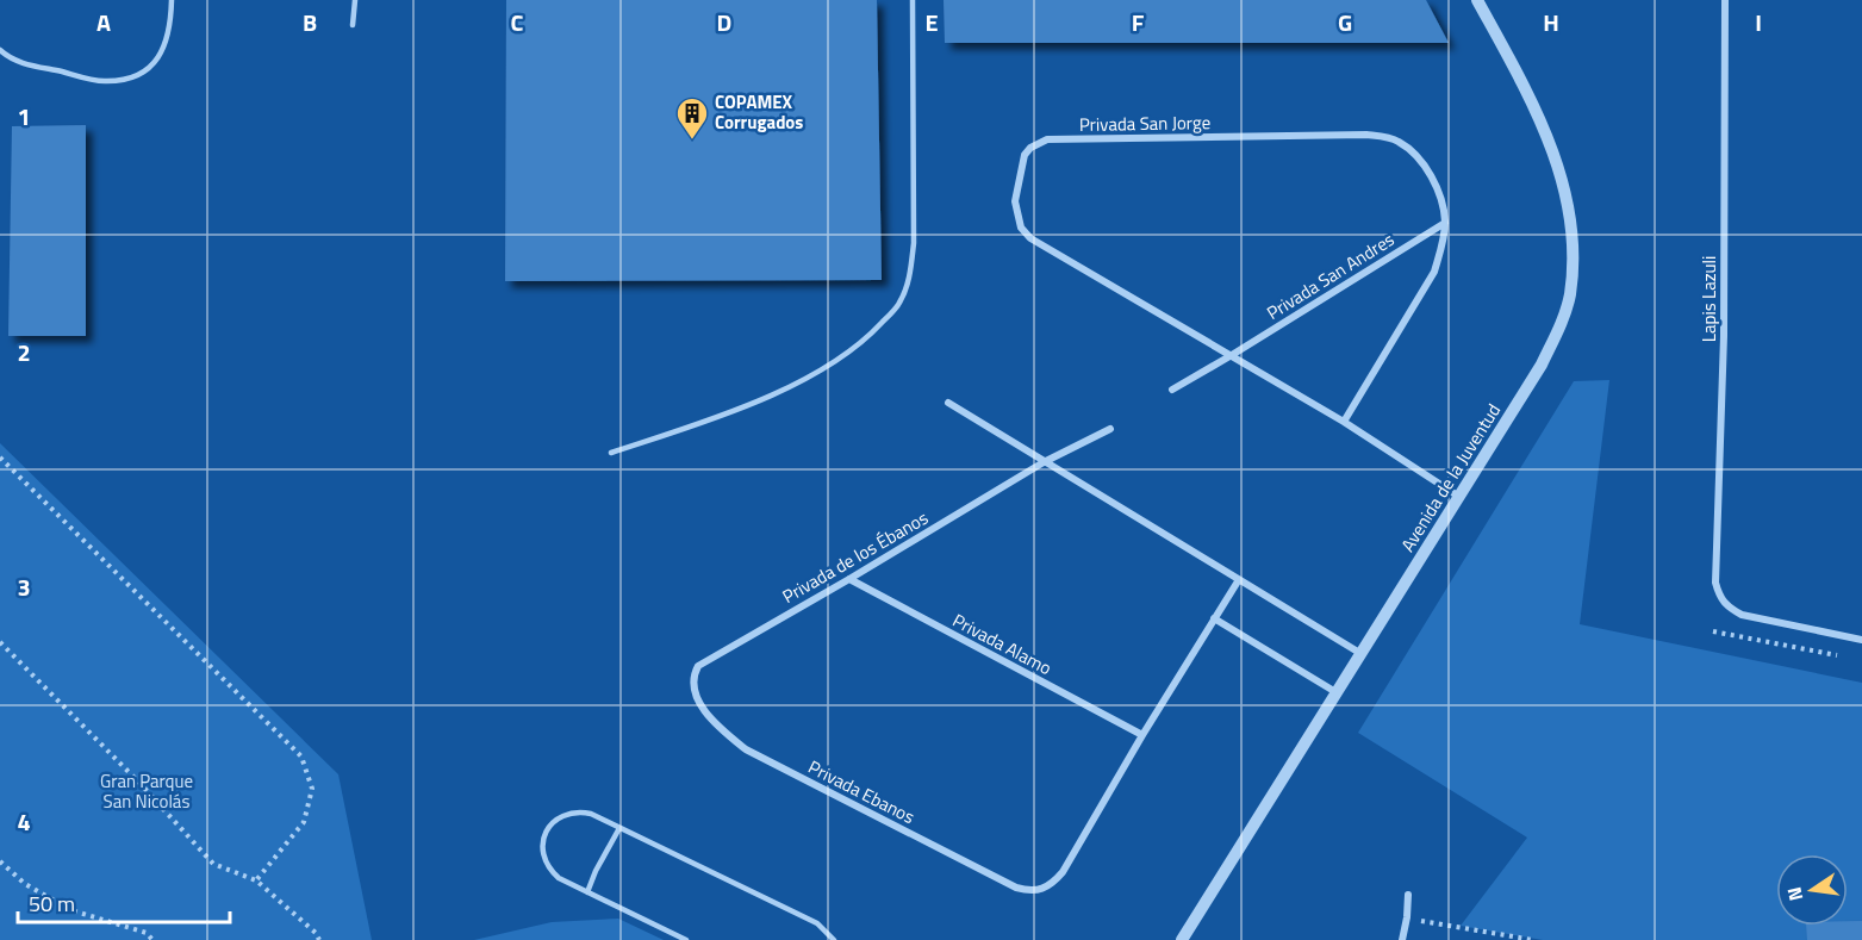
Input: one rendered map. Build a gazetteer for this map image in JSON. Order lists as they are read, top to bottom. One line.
{"streets":{"street":["Privada San Jorge","Privada San Andres","Lapis Lazuli","Avenida de la Juventud","Privada de los Ébanos","Privada Alamo","Privada Ebanos"]},"crossings":[["Privada San Jorge","Privada San Andres"],["Privada San Jorge","Avenida de la Juventud"],["Privada de los Ébanos","Privada Alamo"],["Privada de los Ébanos","Privada Ebanos"],["Privada Alamo","Privada Ebanos"]],"parks":["Gran Parque San Nicolás"],"places":{"building":["COPAMEX Corrugados"]},"scale_bar":"50 m","north":"left","grid":{"columns":["A","B","C","D","E","F","G","H","I"],"rows":["1","2","3","4"]}}
